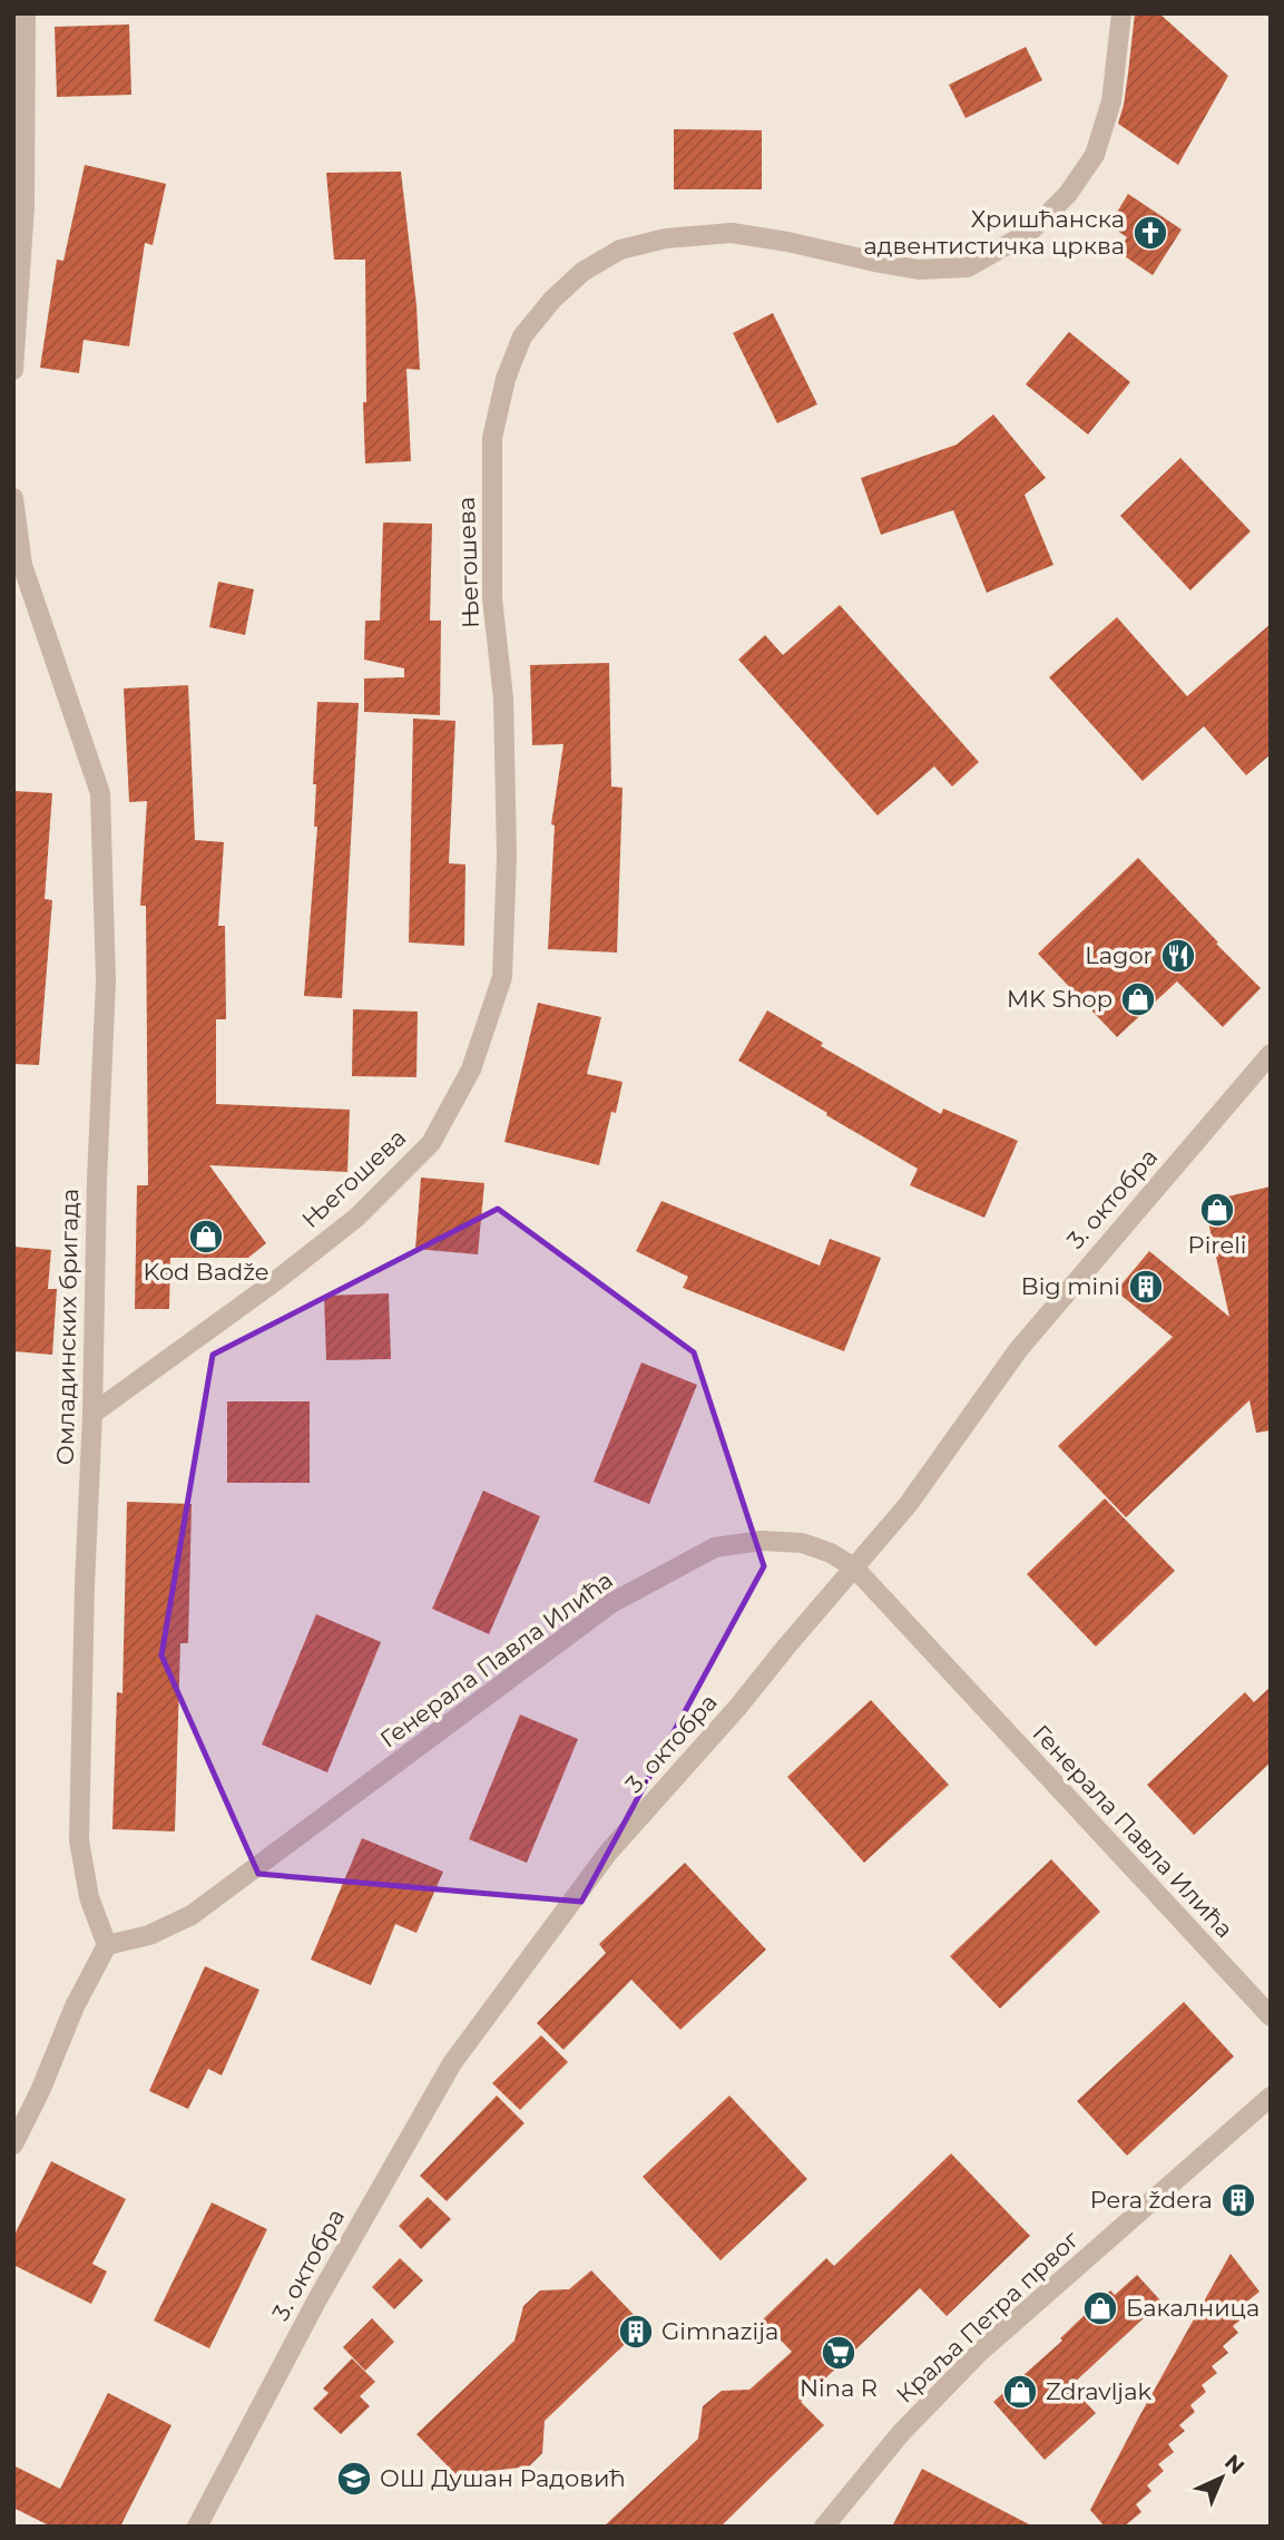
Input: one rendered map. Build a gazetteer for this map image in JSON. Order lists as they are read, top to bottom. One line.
{"streets":{"street":["Његошева","3. октобра","Омладинских бригада","Генерала Павла Илића","Краља Петра првог"]},"crossings":[["Његошева","Омладинских бригада"],["3. октобра","Генерала Павла Илића"],["Омладинских бригада","Генерала Павла Илића"]],"places":{"church":["Хришћанска адвентистичка црква"],"restaurant":["Lagor"],"shop":["MK Shop","Pireli","Kod Badže","Бакалница","Zdravljak"],"building":["Big mini","Pera ždera","Gimnazija"],"supermarket":["Nina R"],"school or university":["ОШ Душан Радовић"]},"north":"top right"}
